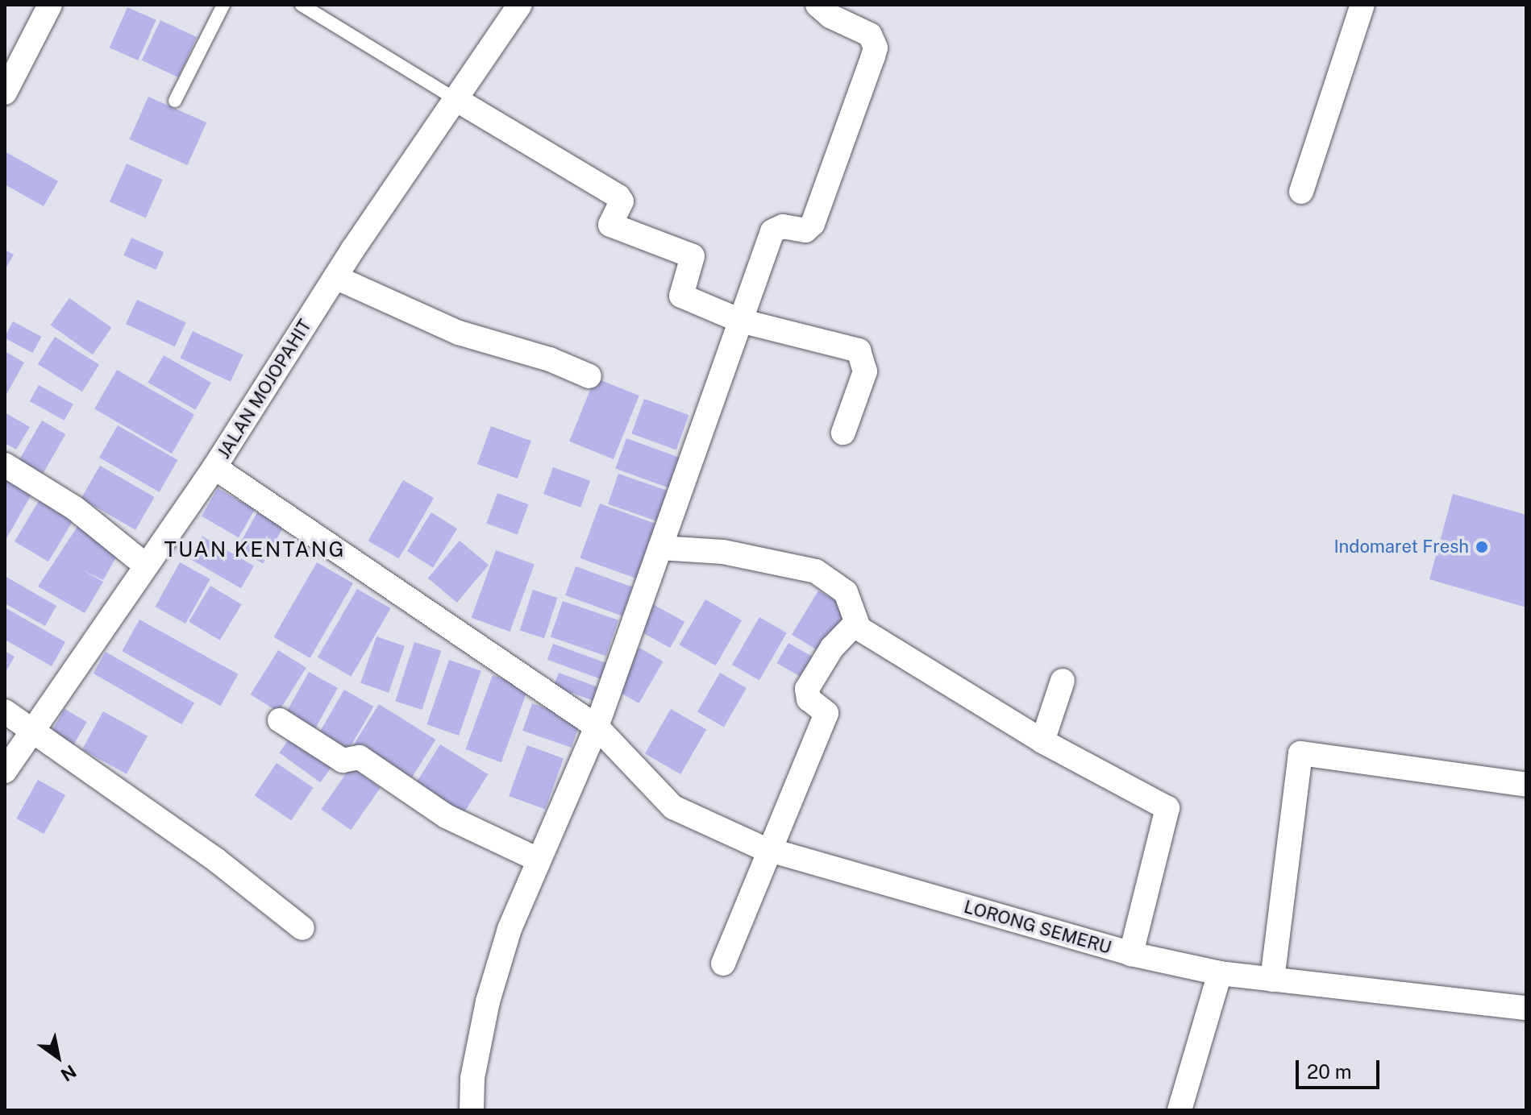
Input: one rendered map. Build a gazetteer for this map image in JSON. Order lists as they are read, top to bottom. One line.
{"streets":{"street":["JALAN MOJOPAHIT","LORONG SEMERU"]},"crossings":[["JALAN MOJOPAHIT","LORONG SEMERU"]],"districts":["TUAN KENTANG"],"places":["Indomaret Fresh"],"scale_bar":"20 m","north":"bottom right"}
